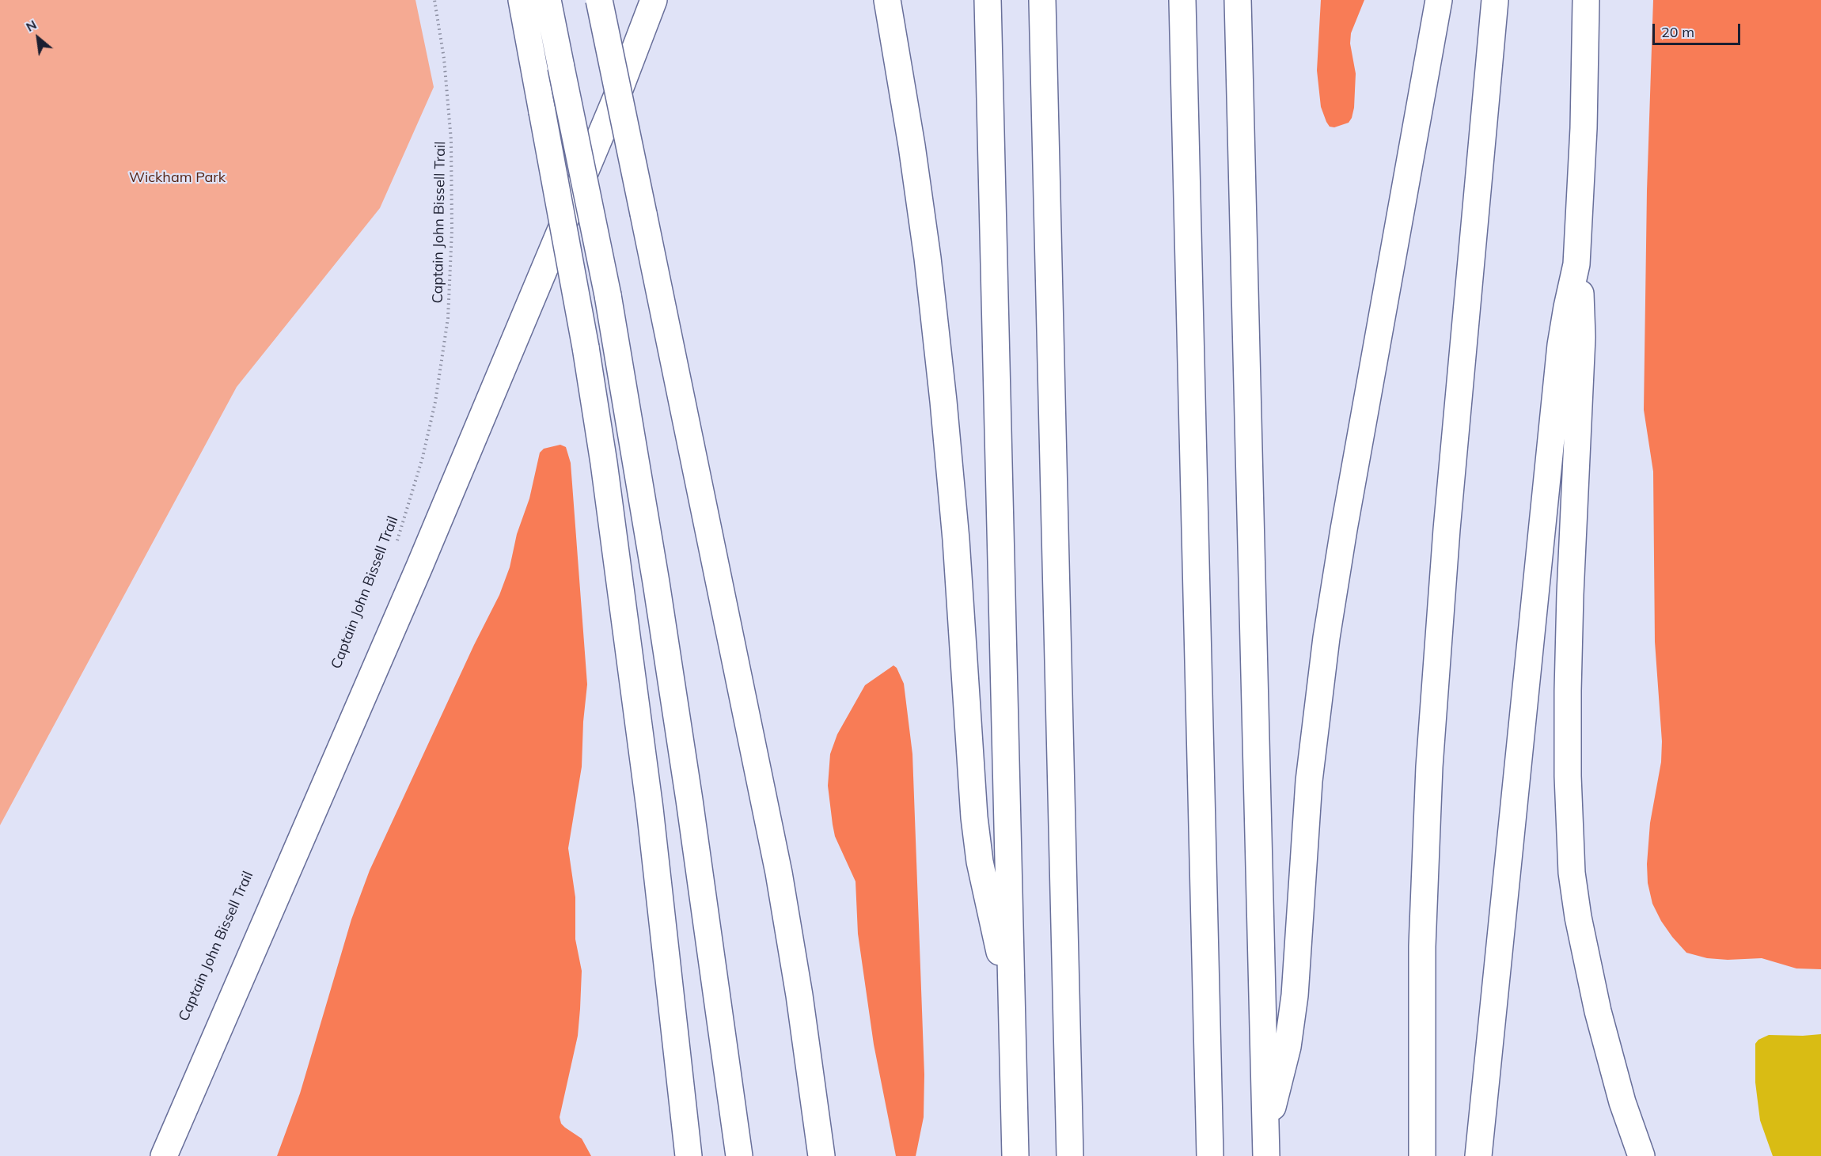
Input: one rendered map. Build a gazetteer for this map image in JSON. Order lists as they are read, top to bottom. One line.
{"streets":{"path":["Captain John Bissell Trail"]},"parks":["Wickham Park"],"scale_bar":"20 m","north":"top left"}
